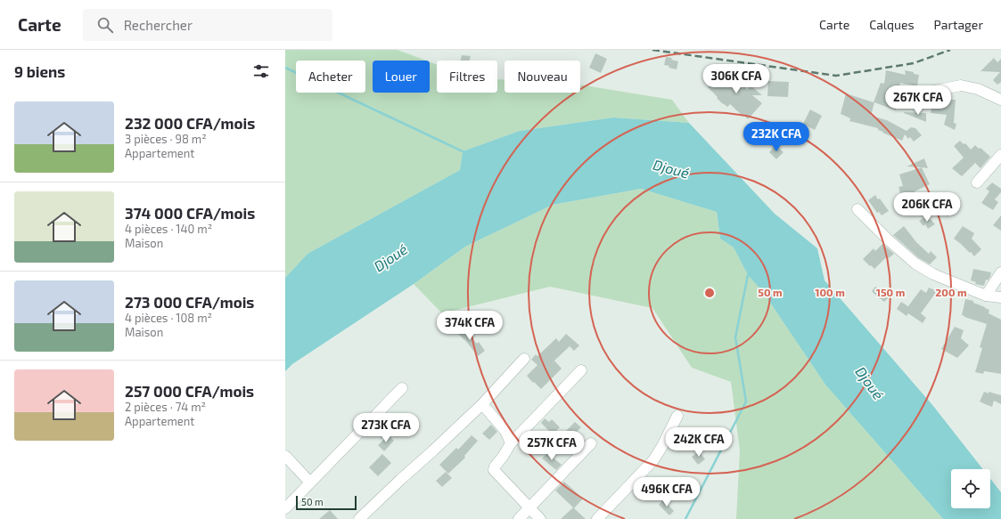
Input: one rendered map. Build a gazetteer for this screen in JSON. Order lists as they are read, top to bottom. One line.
{"water":["Djoué"],"scale_bar":"50 m","page":{"header":"Carte","search":"Rechercher","nav":["Carte","Calques","Partager"],"heading":"9 biens","chip":["Acheter","Louer","Filtres","Nouveau"],"price":["306K CFA","267K CFA","232K CFA","206K CFA","374K CFA","273K CFA","242K CFA","257K CFA","496K CFA"],"list":[{"name":"232 000 CFA/mois","note":"3 pièces · 98 m² · Appartement"},{"name":"374 000 CFA/mois","note":"4 pièces · 140 m² · Maison"},{"name":"273 000 CFA/mois","note":"4 pièces · 108 m² · Maison"},{"name":"257 000 CFA/mois","note":"2 pièces · 74 m² · Appartement"}],"scale":"50 m"},"rings":["50 m","100 m","150 m","200 m"]}
